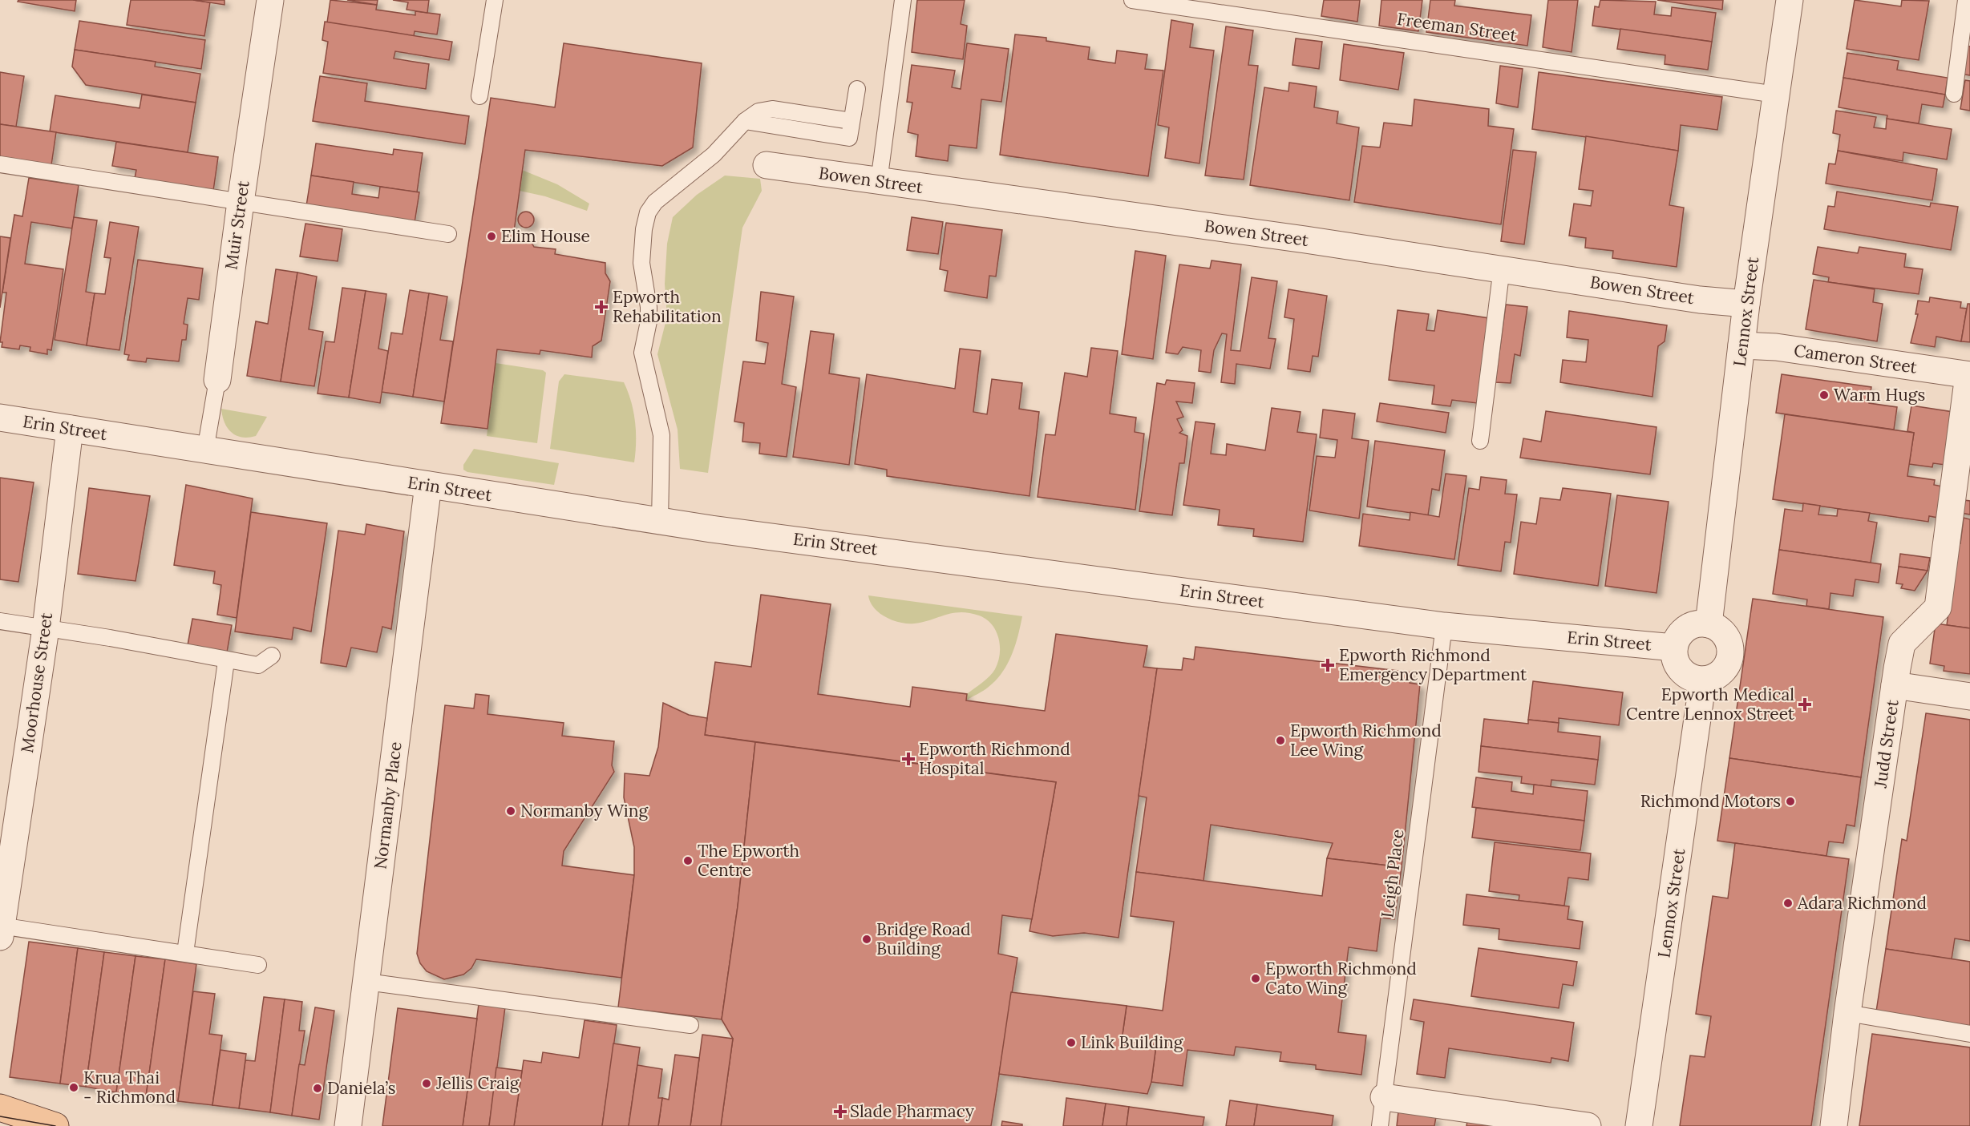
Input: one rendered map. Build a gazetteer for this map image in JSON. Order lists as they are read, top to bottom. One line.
{"streets":{"street":["Bowen Street","Muir Street","Lennox Street","Cameron Street","Erin Street","Moorhouse Street","Judd Street","Normanby Place"],"lane":["Freeman Street","Leigh Place"]},"crossings":[["Freeman Street","Lennox Street"],["Bowen Street","Lennox Street"],["Muir Street","Erin Street"],["Lennox Street","Cameron Street"],["Lennox Street","Erin Street"],["Cameron Street","Judd Street"],["Erin Street","Moorhouse Street"],["Erin Street","Normanby Place"],["Erin Street","Leigh Place"]],"places":{"other":["Elim House","Warm Hugs","Epworth Richmond Lee Wing","Richmond Motors","Normanby Wing","The Epworth Centre","Adara Richmond","Bridge Road Building","Epworth Richmond Cato Wing","Link Building","Jellis Craig","Krua Thai - Richmond","Daniela’s"],"health":["Epworth Rehabilitation","Epworth Richmond Emergency Department","Epworth Medical Centre Lennox Street","Epworth Richmond Hospital","Slade Pharmacy"]}}
